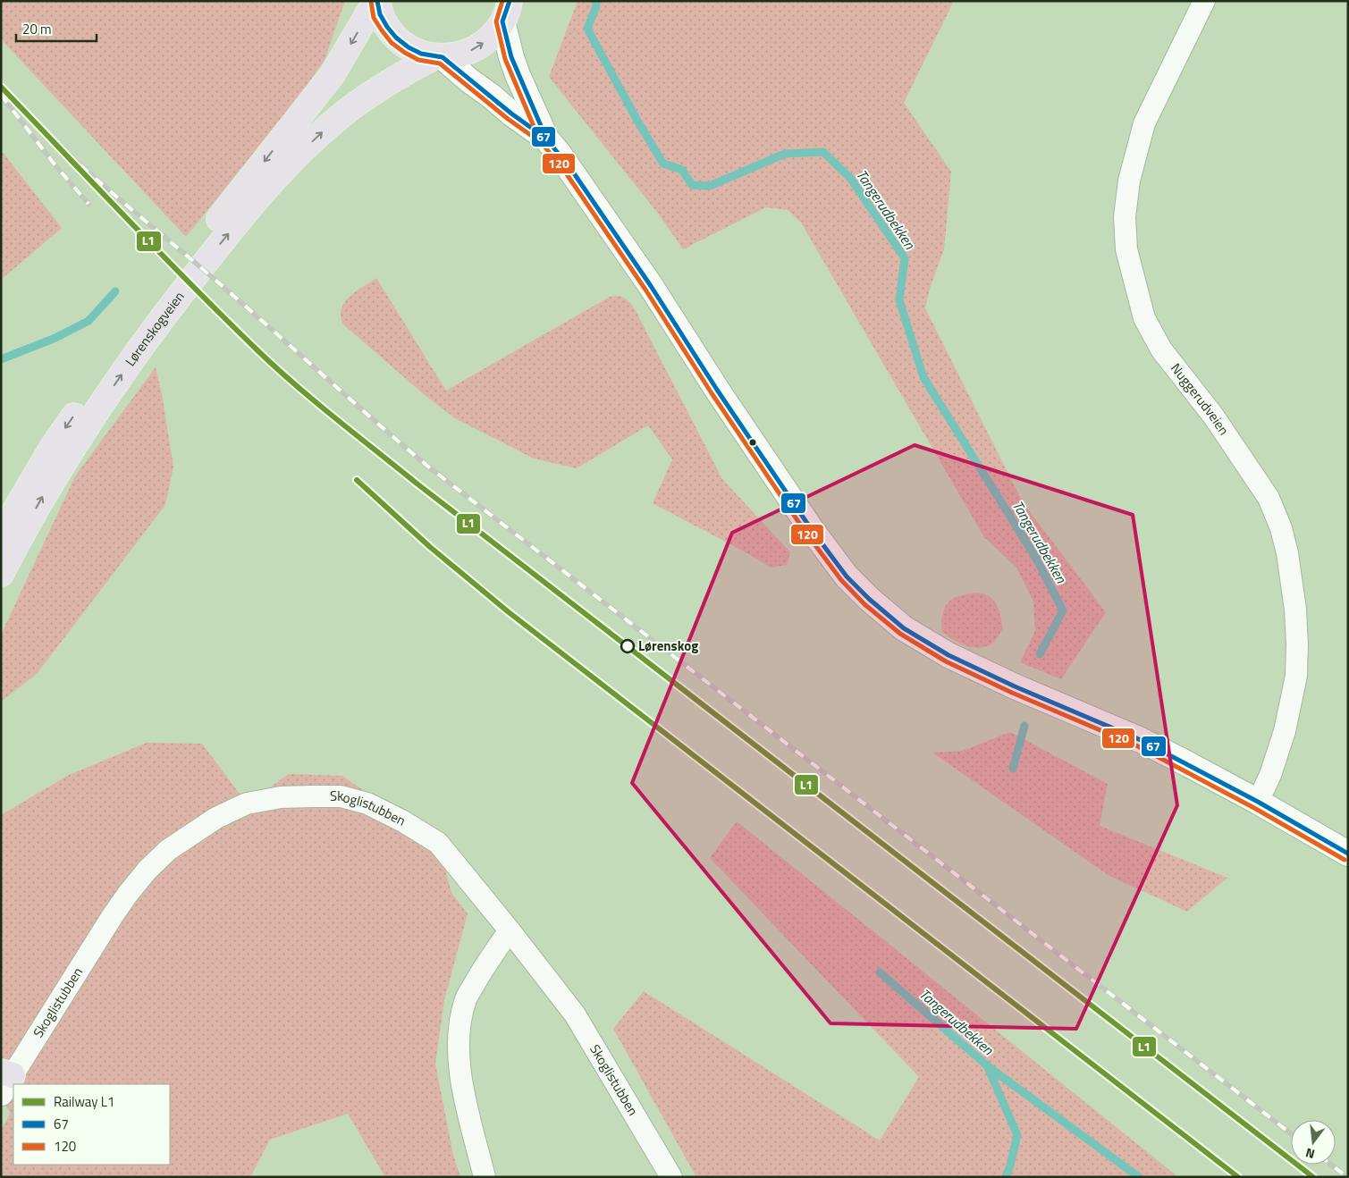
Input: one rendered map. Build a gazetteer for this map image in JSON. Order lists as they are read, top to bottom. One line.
{"streets":{"highway":["Lørenskogveien"],"street":["Nuggerudveien","Skoglistubben"]},"water":["Tangerudbekken"],"places":["Lørenskog"],"lines":["transit line 67","transit line 120","rail line L1"],"legend":["Railway L1","67","120"],"scale_bar":"20 m","north":"bottom"}
